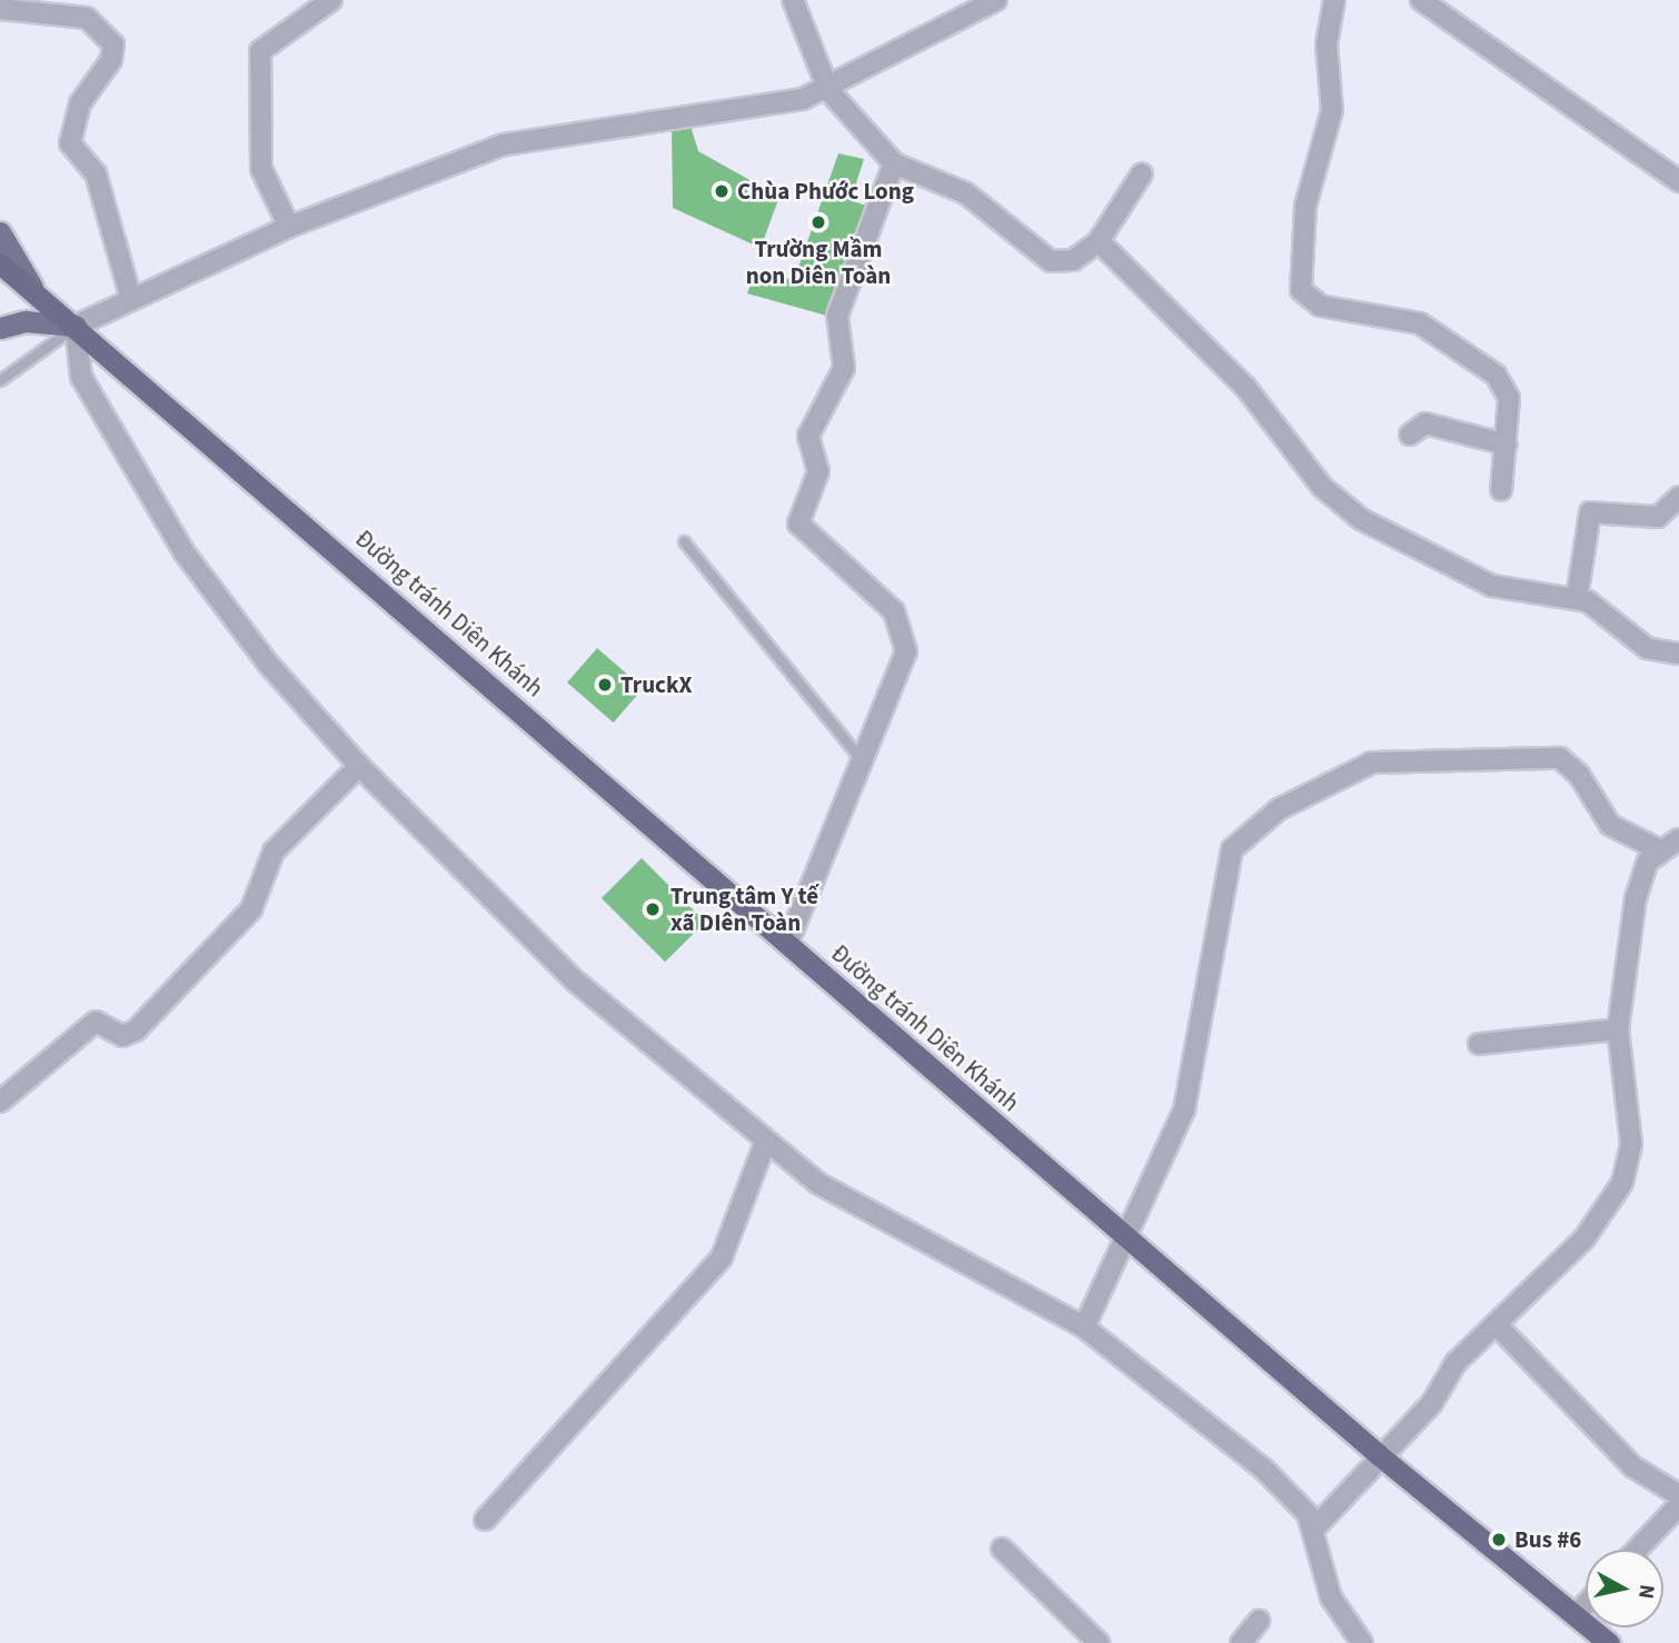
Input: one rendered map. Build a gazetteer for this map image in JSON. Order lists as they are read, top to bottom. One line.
{"streets":{"highway":["Đường tránh Diên Khánh"]},"places":["Chùa Phước Long","Trường Mầm non Diên Toàn","TruckX","Trung tâm Y tế xã DIên Toàn","Bus #6"],"north":"right"}
